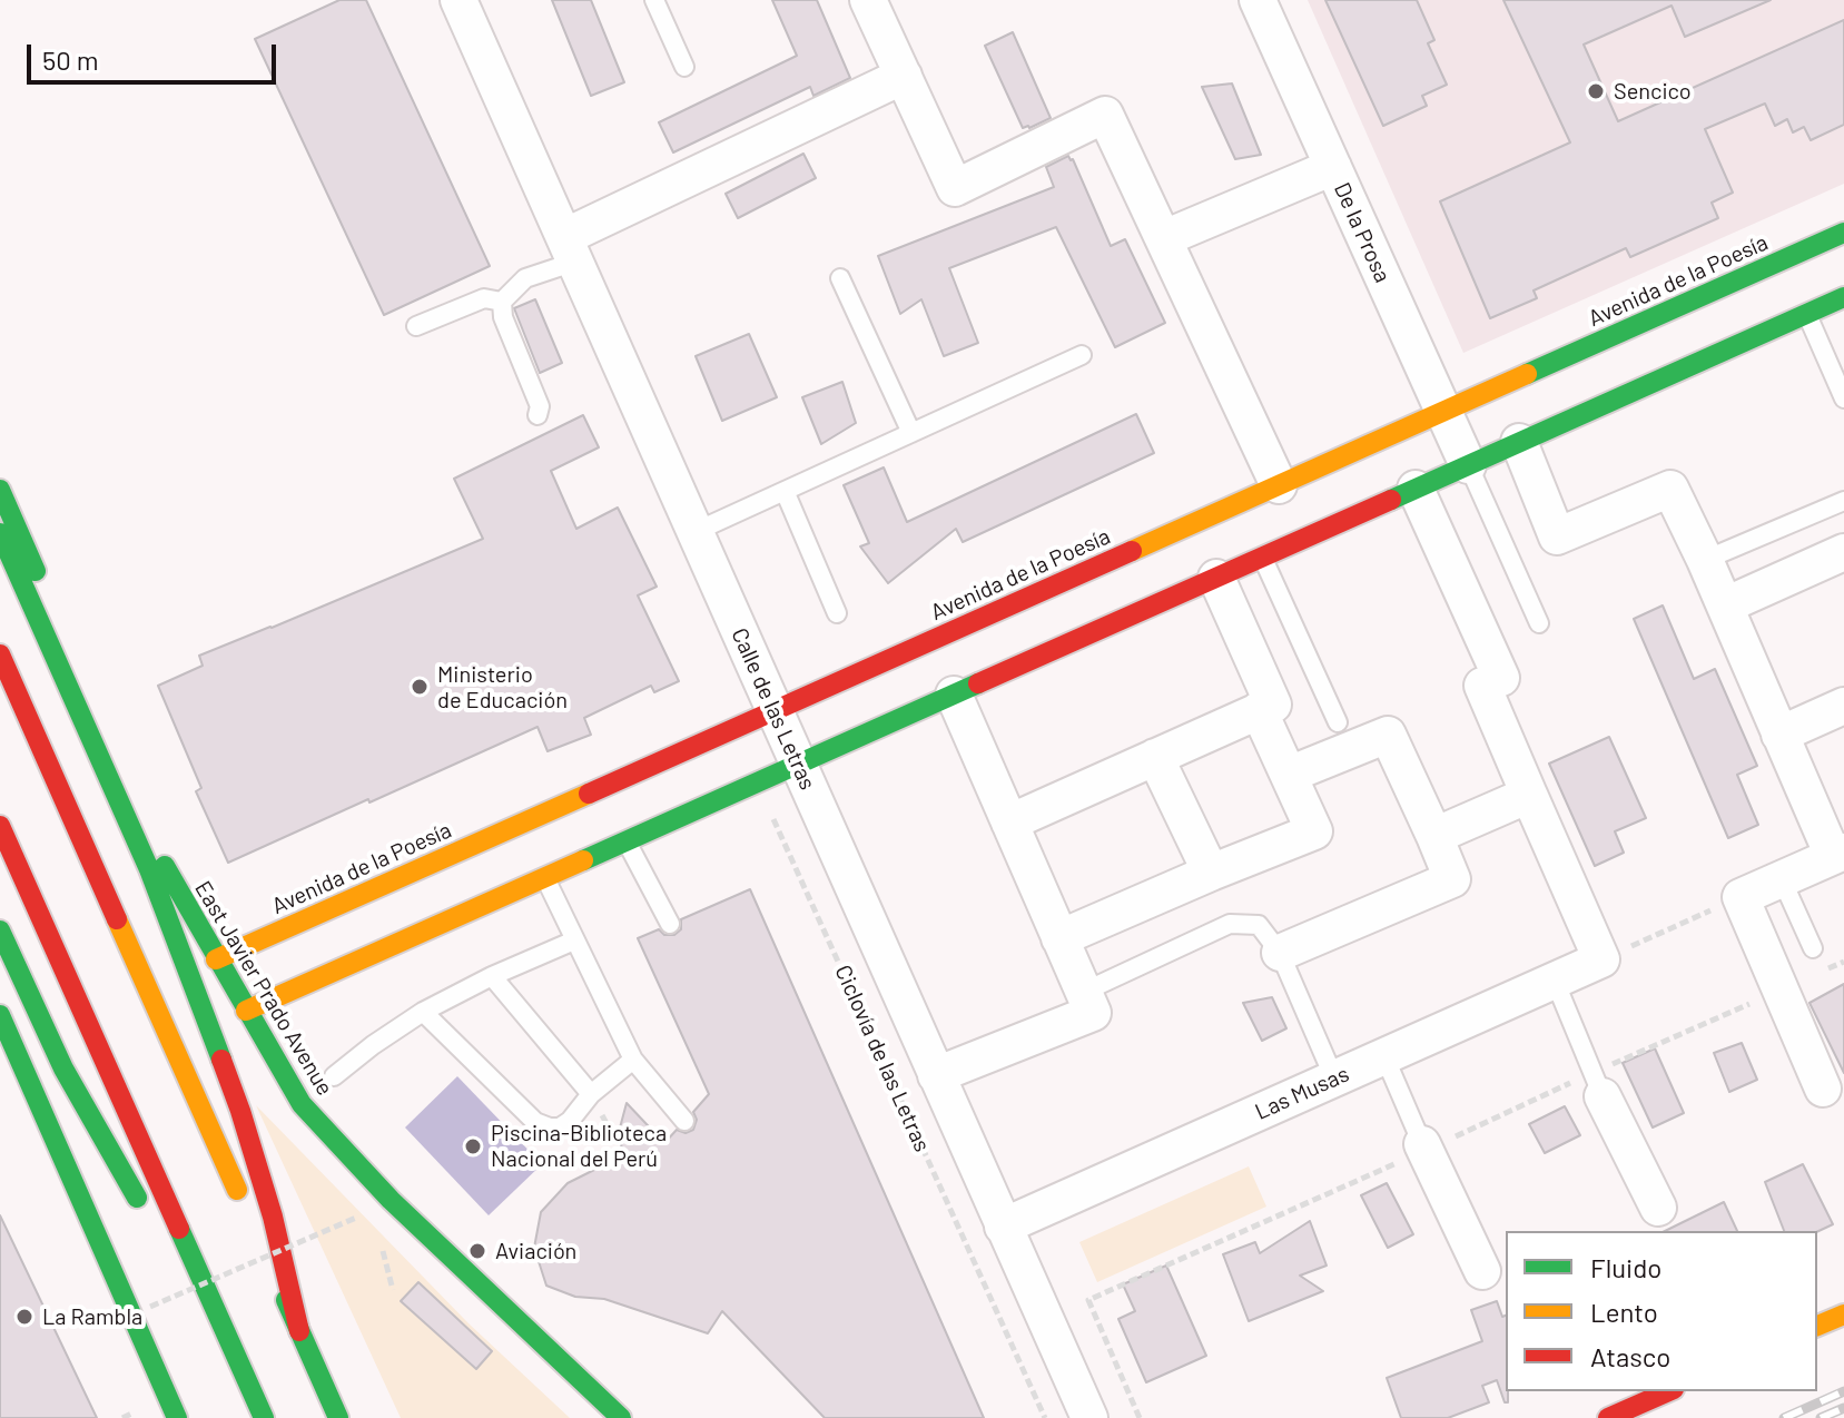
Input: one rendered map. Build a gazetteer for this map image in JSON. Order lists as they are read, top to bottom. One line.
{"streets":{"main road":["Avenida de la Poesía","East Javier Prado Avenue"],"street":["De la Prosa","Calle de las Letras","Las Musas"],"path":["Ciclovía de las Letras"]},"crossings":[["De la Prosa","Avenida de la Poesía"],["Avenida de la Poesía","Calle de las Letras"],["Avenida de la Poesía","East Javier Prado Avenue"],["Calle de las Letras","Las Musas"]],"places":["Sencico","Ministerio de Educación","Piscina-Biblioteca Nacional del Perú","Aviación","La Rambla"],"legend":["Fluido","Lento","Atasco"],"scale_bar":"50 m"}
